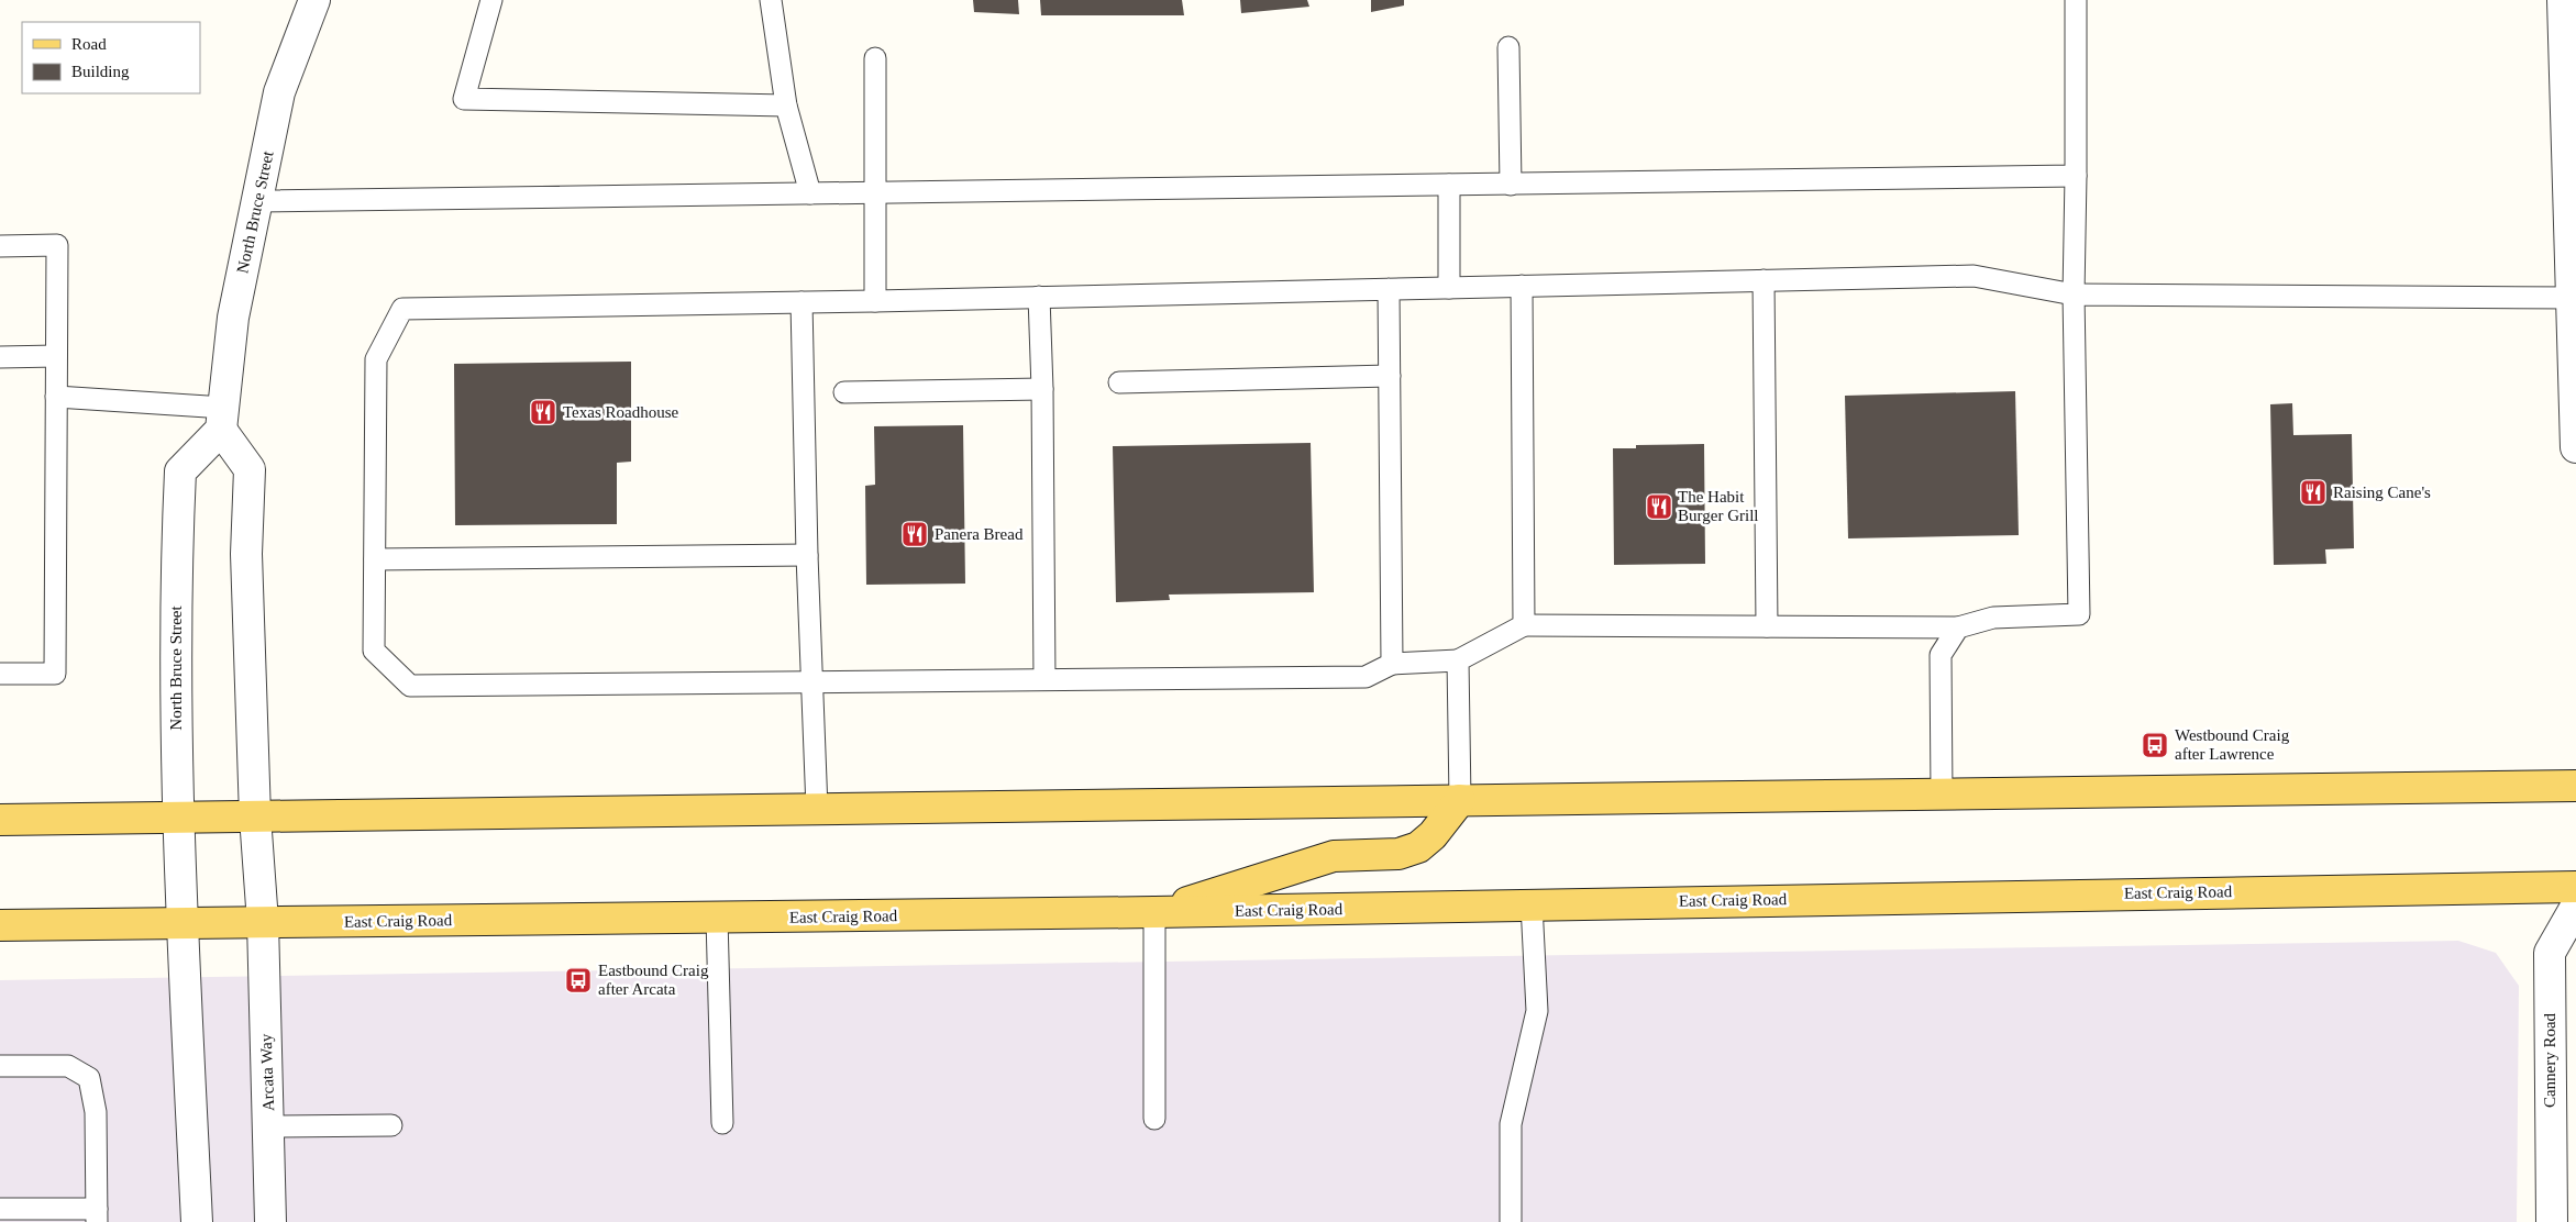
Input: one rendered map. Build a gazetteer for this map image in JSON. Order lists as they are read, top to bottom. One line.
{"streets":{"main road":["East Craig Road"],"street":["North Bruce Street","Cannery Road","Arcata Way"]},"crossings":[["North Bruce Street","East Craig Road"],["East Craig Road","Arcata Way"]],"places":{"restaurant":["Texas Roadhouse","Raising Cane's","The Habit Burger Grill","Panera Bread"],"bus stop":["Westbound Craig after Lawrence","Eastbound Craig after Arcata"]},"legend":["Road","Building"]}
